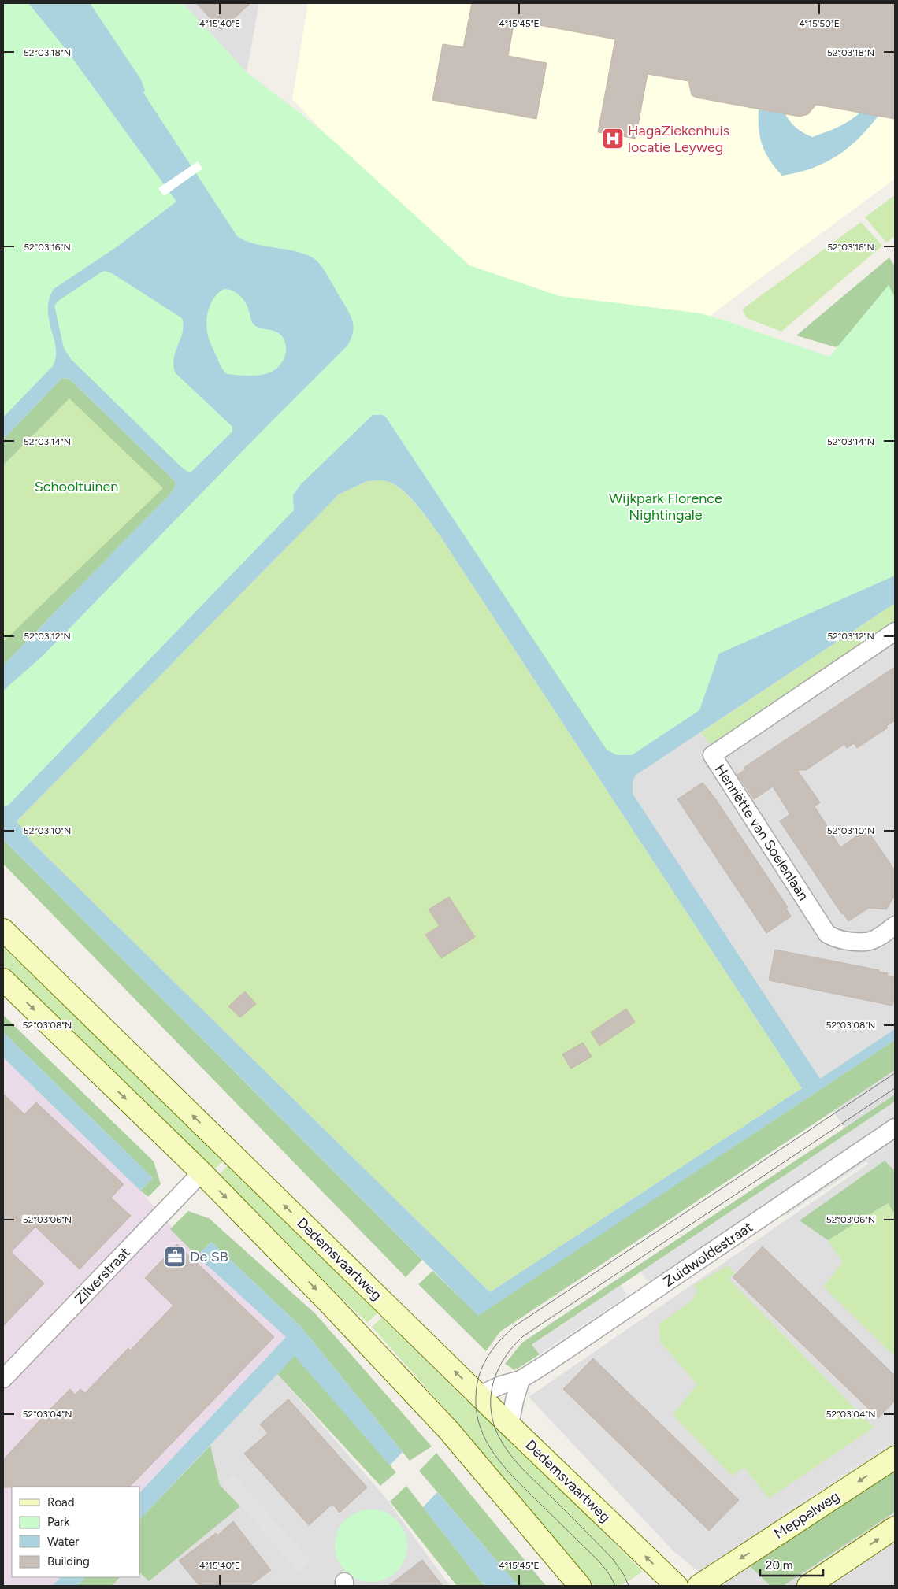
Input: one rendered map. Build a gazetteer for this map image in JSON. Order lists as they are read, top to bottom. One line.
{"streets":{"main road":["Dedemsvaartweg","Meppelweg"],"street":["Henriëtte van Soelenlaan","Zuidwoldestraat","Zilverstraat"]},"crossings":[["Zuidwoldestraat","Dedemsvaartweg"]],"parks":["Schooltuinen","Wijkpark Florence Nightingale"],"places":{"hospital":["HagaZiekenhuis locatie Leyweg"],"office":["De SB"]},"legend":["Road","Park","Water","Building"],"scale_bar":"20 m","coordinates":["4°15'40\"E","4°15'45\"E","4°15'50\"E","52°03'18\"N","52°03'16\"N","52°03'14\"N","52°03'12\"N","52°03'10\"N","52°03'08\"N","52°03'06\"N","52°03'04\"N"]}
